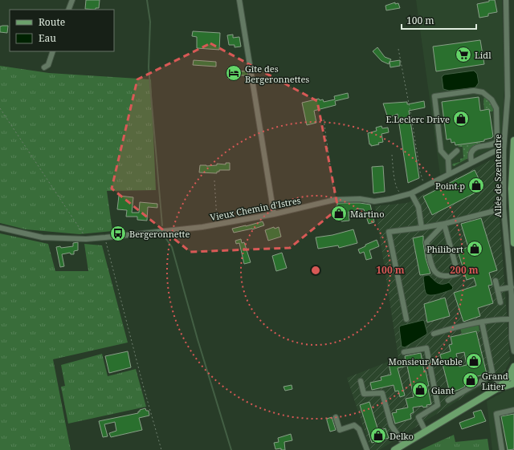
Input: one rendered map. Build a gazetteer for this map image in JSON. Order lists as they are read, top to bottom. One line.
{"streets":{"street":["Allée de Szentendre","Vieux Chemin d'Istres"]},"crossings":[["Allée de Szentendre","Vieux Chemin d'Istres"]],"places":{"supermarket":["Lidl"],"hotel":["Gîte des Bergeronnettes"],"shop":["E.Leclerc Drive","Point.p","Martino","Philibert","Monsieur Meuble","Grand Litier","Giant","Delko"],"bus stop":["Bergeronnette"]},"legend":["Route","Eau"],"scale_bar":"100 m","rings":["100 m","200 m"]}
